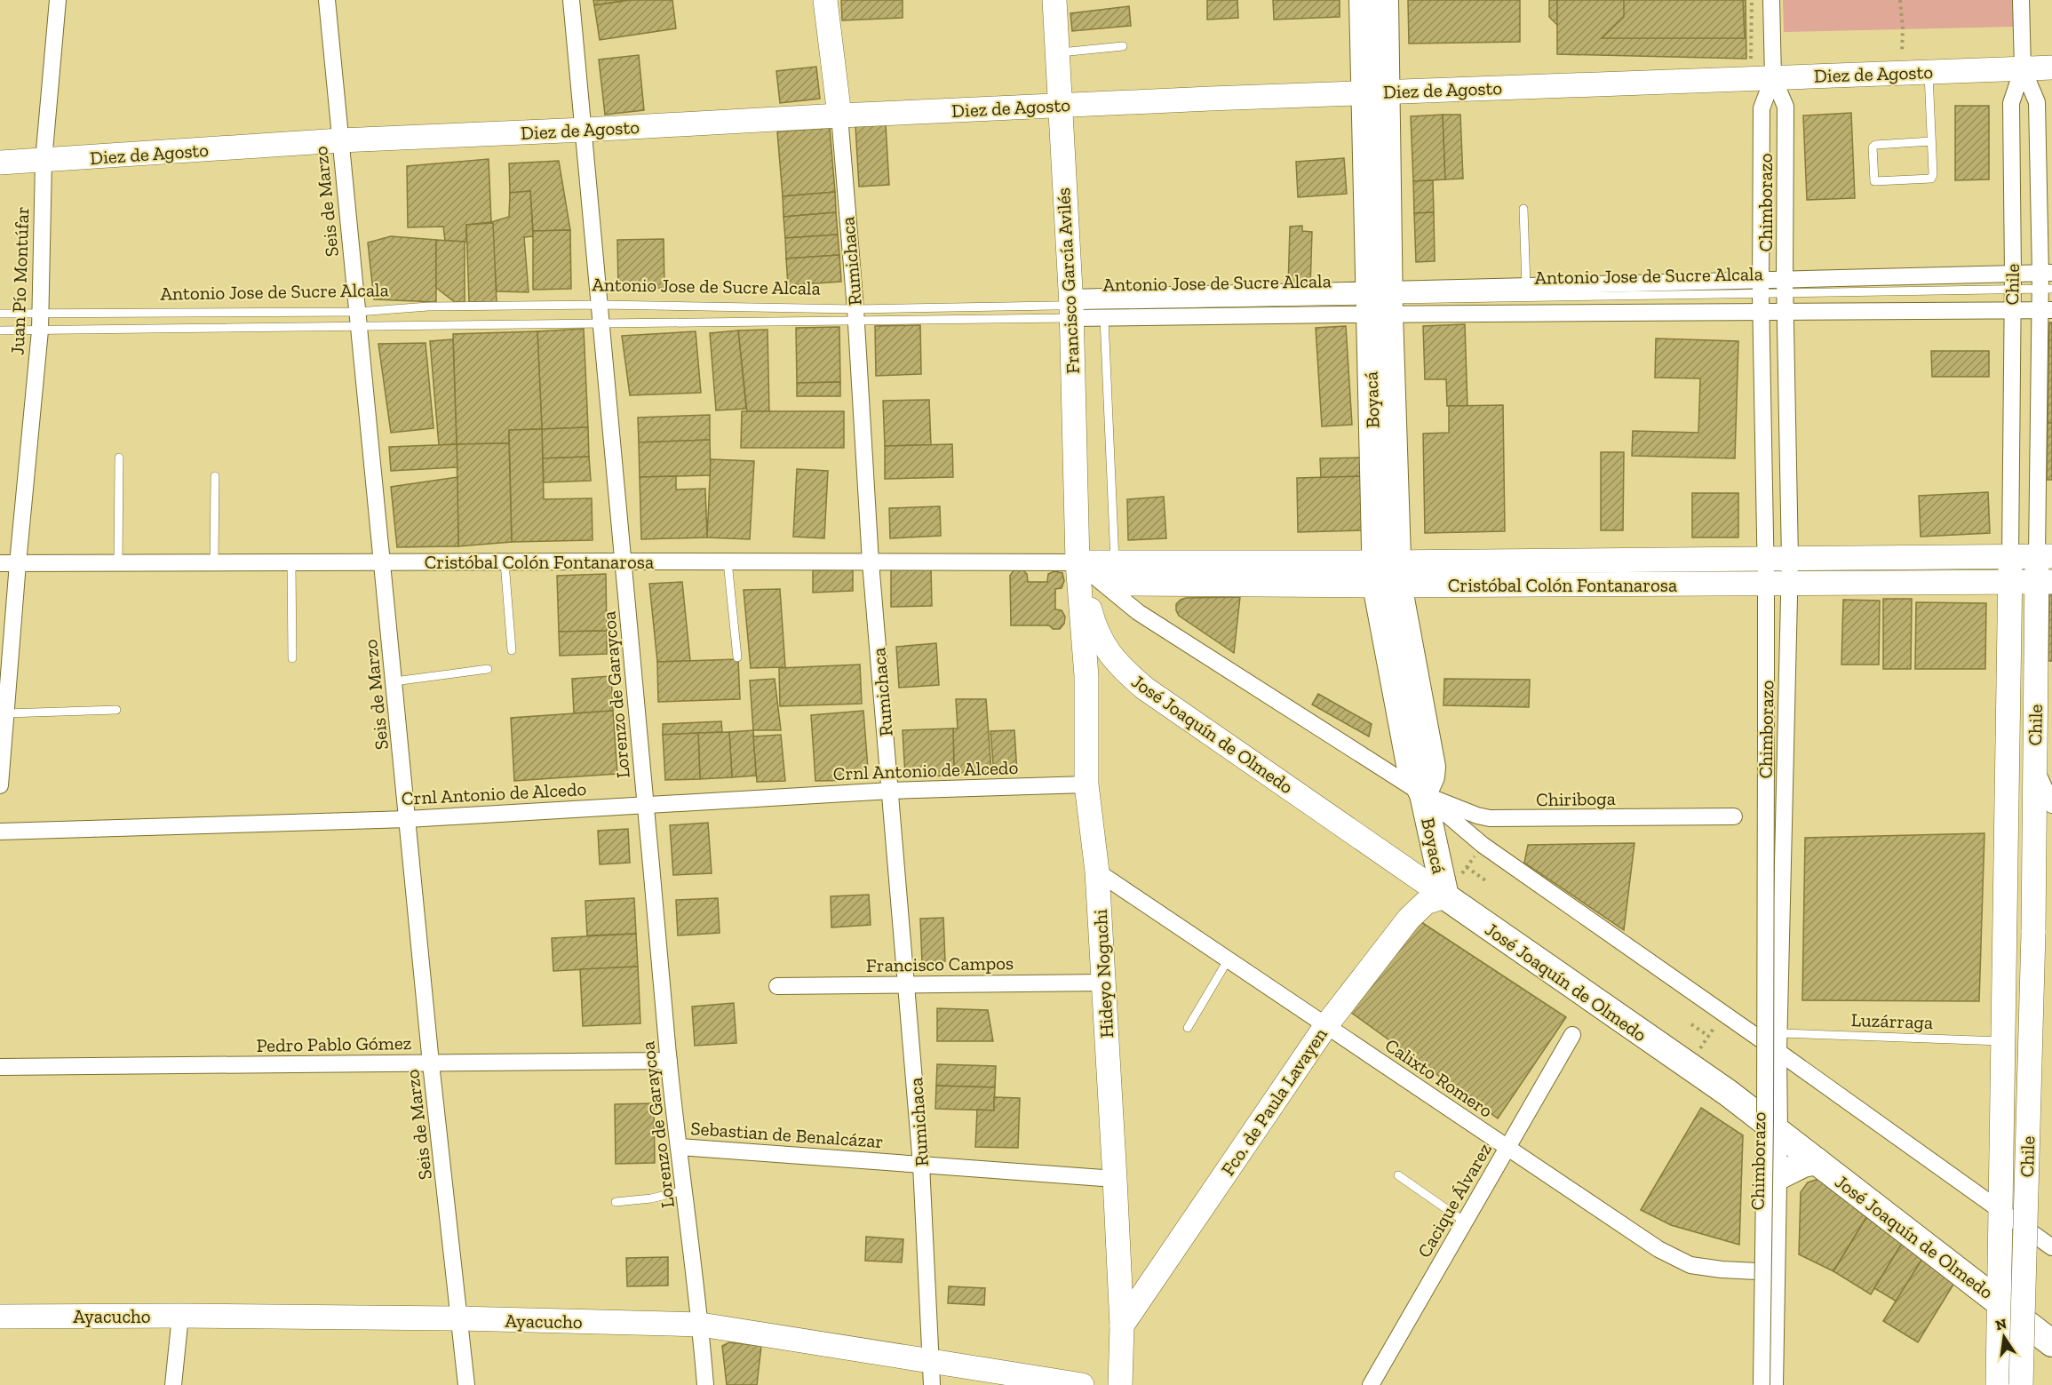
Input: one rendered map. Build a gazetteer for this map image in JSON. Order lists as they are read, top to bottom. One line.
{"streets":{"main road":["Boyacá","José Joaquín de Olmedo"],"street":["Diez de Agosto","Seis de Marzo","Chimborazo","Rumichaca","Antonio Jose de Sucre Alcala","Juan Pío Montúfar","Francisco García Avilés","Chile","Cristóbal Colón Fontanarosa","Lorenzo de Garaycoa","Crnl Antonio de Alcedo","Chiriboga","Francisco Campos","Hideyo Noguchi","Pedro Pablo Gómez","Calixto Romero","Fco. de Paula Lavayen","Sebastian de Benalcázar","Cacique Álvarez","Ayacucho"],"lane":["Luzárraga"]},"crossings":[["Diez de Agosto","Seis de Marzo"],["Diez de Agosto","Chimborazo"],["Diez de Agosto","Rumichaca"],["Diez de Agosto","Juan Pío Montúfar"],["Diez de Agosto","Francisco García Avilés"],["Diez de Agosto","Chile"],["Diez de Agosto","Boyacá"],["Diez de Agosto","Lorenzo de Garaycoa"],["Seis de Marzo","Antonio Jose de Sucre Alcala"],["Seis de Marzo","Cristóbal Colón Fontanarosa"],["Seis de Marzo","Crnl Antonio de Alcedo"],["Seis de Marzo","Pedro Pablo Gómez"],["Seis de Marzo","Ayacucho"],["Chimborazo","Antonio Jose de Sucre Alcala"],["Chimborazo","Cristóbal Colón Fontanarosa"],["Chimborazo","José Joaquín de Olmedo"],["Chimborazo","Luzárraga"],["Chimborazo","Calixto Romero"],["Rumichaca","Antonio Jose de Sucre Alcala"],["Rumichaca","Cristóbal Colón Fontanarosa"],["Rumichaca","Crnl Antonio de Alcedo"],["Rumichaca","Francisco Campos"],["Rumichaca","Sebastian de Benalcázar"],["Rumichaca","Ayacucho"],["Antonio Jose de Sucre Alcala","Juan Pío Montúfar"],["Antonio Jose de Sucre Alcala","Francisco García Avilés"],["Antonio Jose de Sucre Alcala","Chile"],["Antonio Jose de Sucre Alcala","Boyacá"],["Antonio Jose de Sucre Alcala","Lorenzo de Garaycoa"],["Juan Pío Montúfar","Cristóbal Colón Fontanarosa"],["Francisco García Avilés","Cristóbal Colón Fontanarosa"],["Francisco García Avilés","José Joaquín de Olmedo"],["Francisco García Avilés","Hideyo Noguchi"],["Chile","Cristóbal Colón Fontanarosa"],["Chile","José Joaquín de Olmedo"],["Chile","Luzárraga"],["Boyacá","Cristóbal Colón Fontanarosa"],["Boyacá","José Joaquín de Olmedo"],["Boyacá","Chiriboga"],["Boyacá","Fco. de Paula Lavayen"],["Cristóbal Colón Fontanarosa","Lorenzo de Garaycoa"],["Cristóbal Colón Fontanarosa","José Joaquín de Olmedo"],["Cristóbal Colón Fontanarosa","Hideyo Noguchi"],["Lorenzo de Garaycoa","Crnl Antonio de Alcedo"],["Lorenzo de Garaycoa","Pedro Pablo Gómez"],["Lorenzo de Garaycoa","Sebastian de Benalcázar"],["Lorenzo de Garaycoa","Ayacucho"],["José Joaquín de Olmedo","Hideyo Noguchi"],["José Joaquín de Olmedo","Fco. de Paula Lavayen"],["Crnl Antonio de Alcedo","Hideyo Noguchi"],["Francisco Campos","Hideyo Noguchi"],["Hideyo Noguchi","Calixto Romero"],["Hideyo Noguchi","Fco. de Paula Lavayen"],["Hideyo Noguchi","Sebastian de Benalcázar"],["Calixto Romero","Fco. de Paula Lavayen"],["Calixto Romero","Cacique Álvarez"]],"north":"top"}
